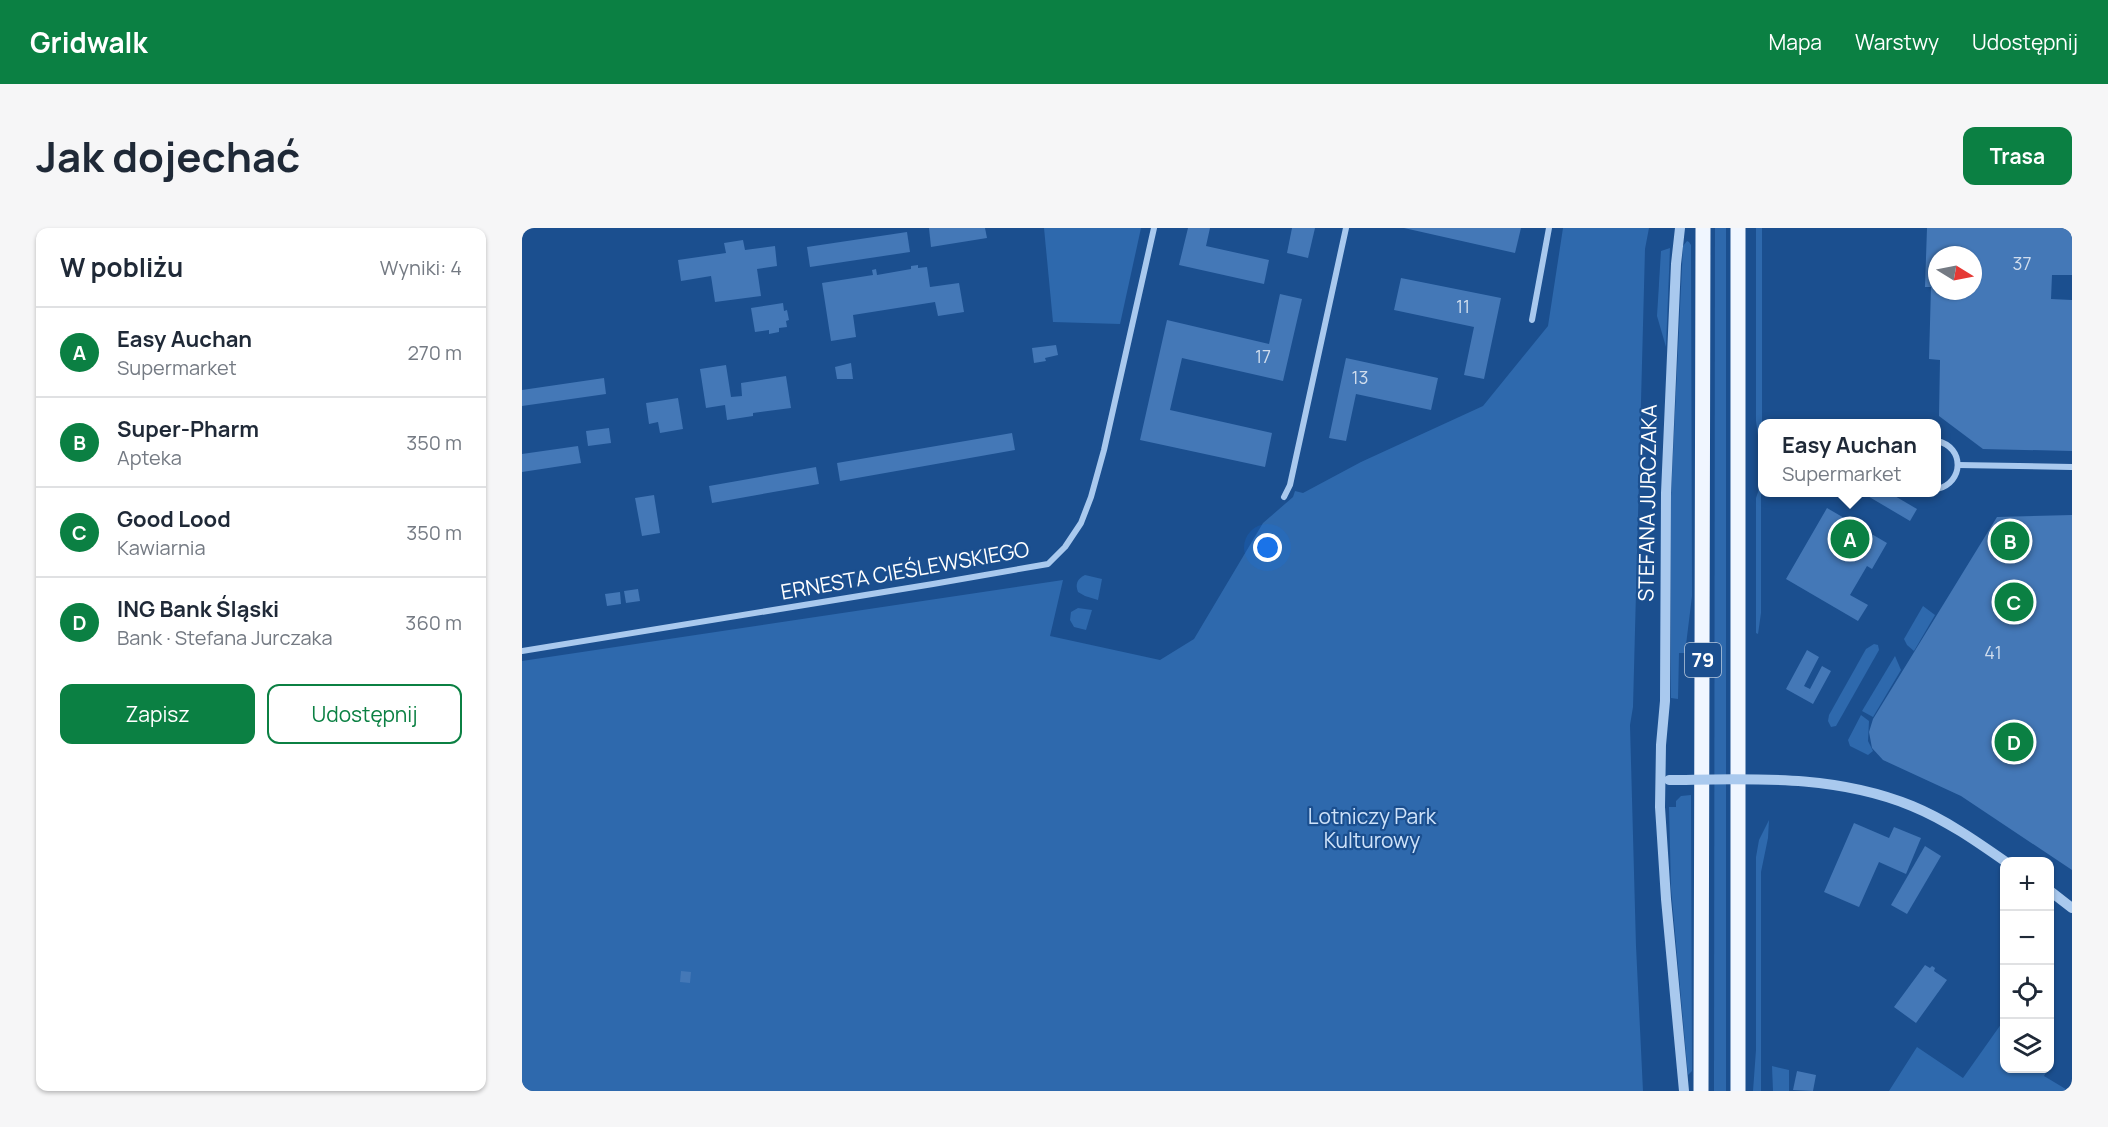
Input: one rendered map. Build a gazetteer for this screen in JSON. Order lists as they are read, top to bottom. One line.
{"streets":{"main road":["79"],"street":["STEFANA JURCZAKA","ERNESTA CIEŚLEWSKIEGO"]},"parks":["Lotniczy Park Kulturowy"],"house_numbers":["37","11","17","13","41"],"north":"right","page":{"header":"Gridwalk","nav":["Mapa","Warstwy","Udostępnij"],"title":"Jak dojechać","buttons":["Trasa",["Zapisz","Udostępnij"]],"heading":["W pobliżu","Wyniki: 4"],"list":[{"mark":"A","name":"Easy Auchan","note":"Supermarket","value":"270 m"},{"mark":"B","name":"Super-Pharm","note":"Apteka","value":"350 m"},{"mark":"C","name":"Good Lood","note":"Kawiarnia","value":"350 m"},{"mark":"D","name":"ING Bank Śląski","note":"Bank · Stefana Jurczaka","value":"360 m"}],"popup":["Easy Auchan","Supermarket"],"pins":["A","B","C","D"],"map_buttons":["+","−"]}}
